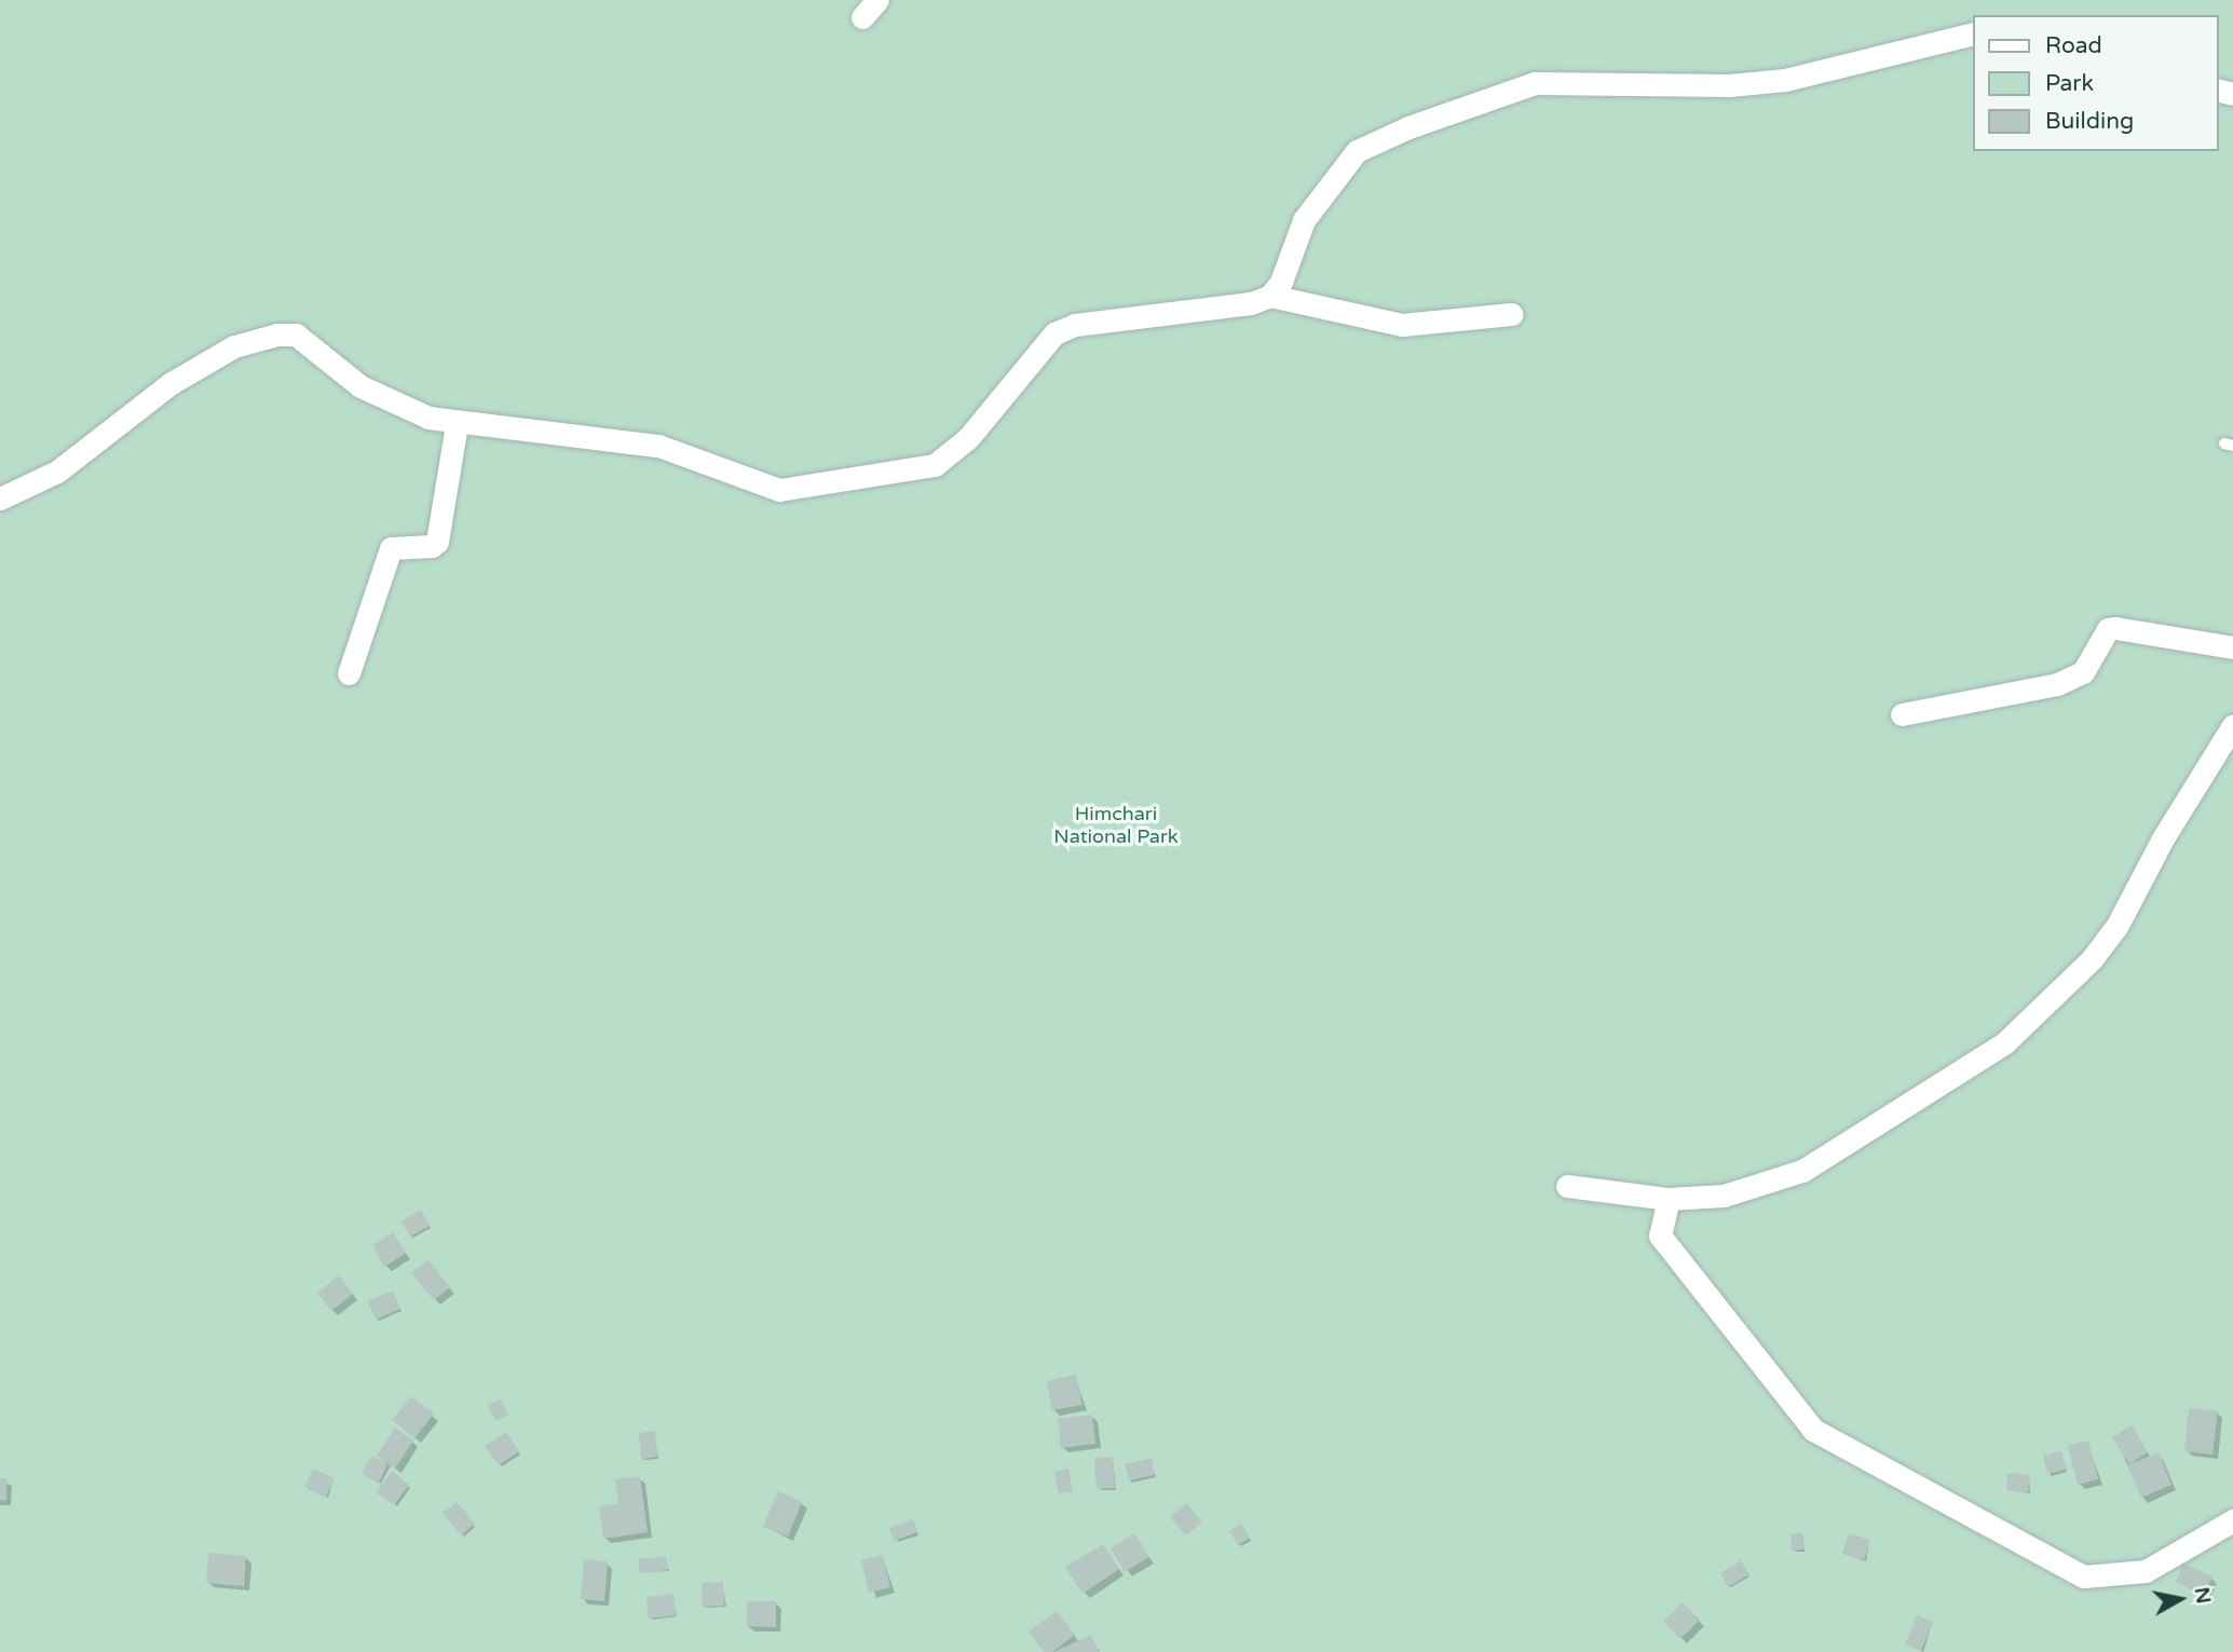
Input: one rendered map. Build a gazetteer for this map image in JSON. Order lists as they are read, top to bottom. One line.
{"parks":["Himchari National Park"],"legend":["Road","Park","Building"],"north":"right"}
